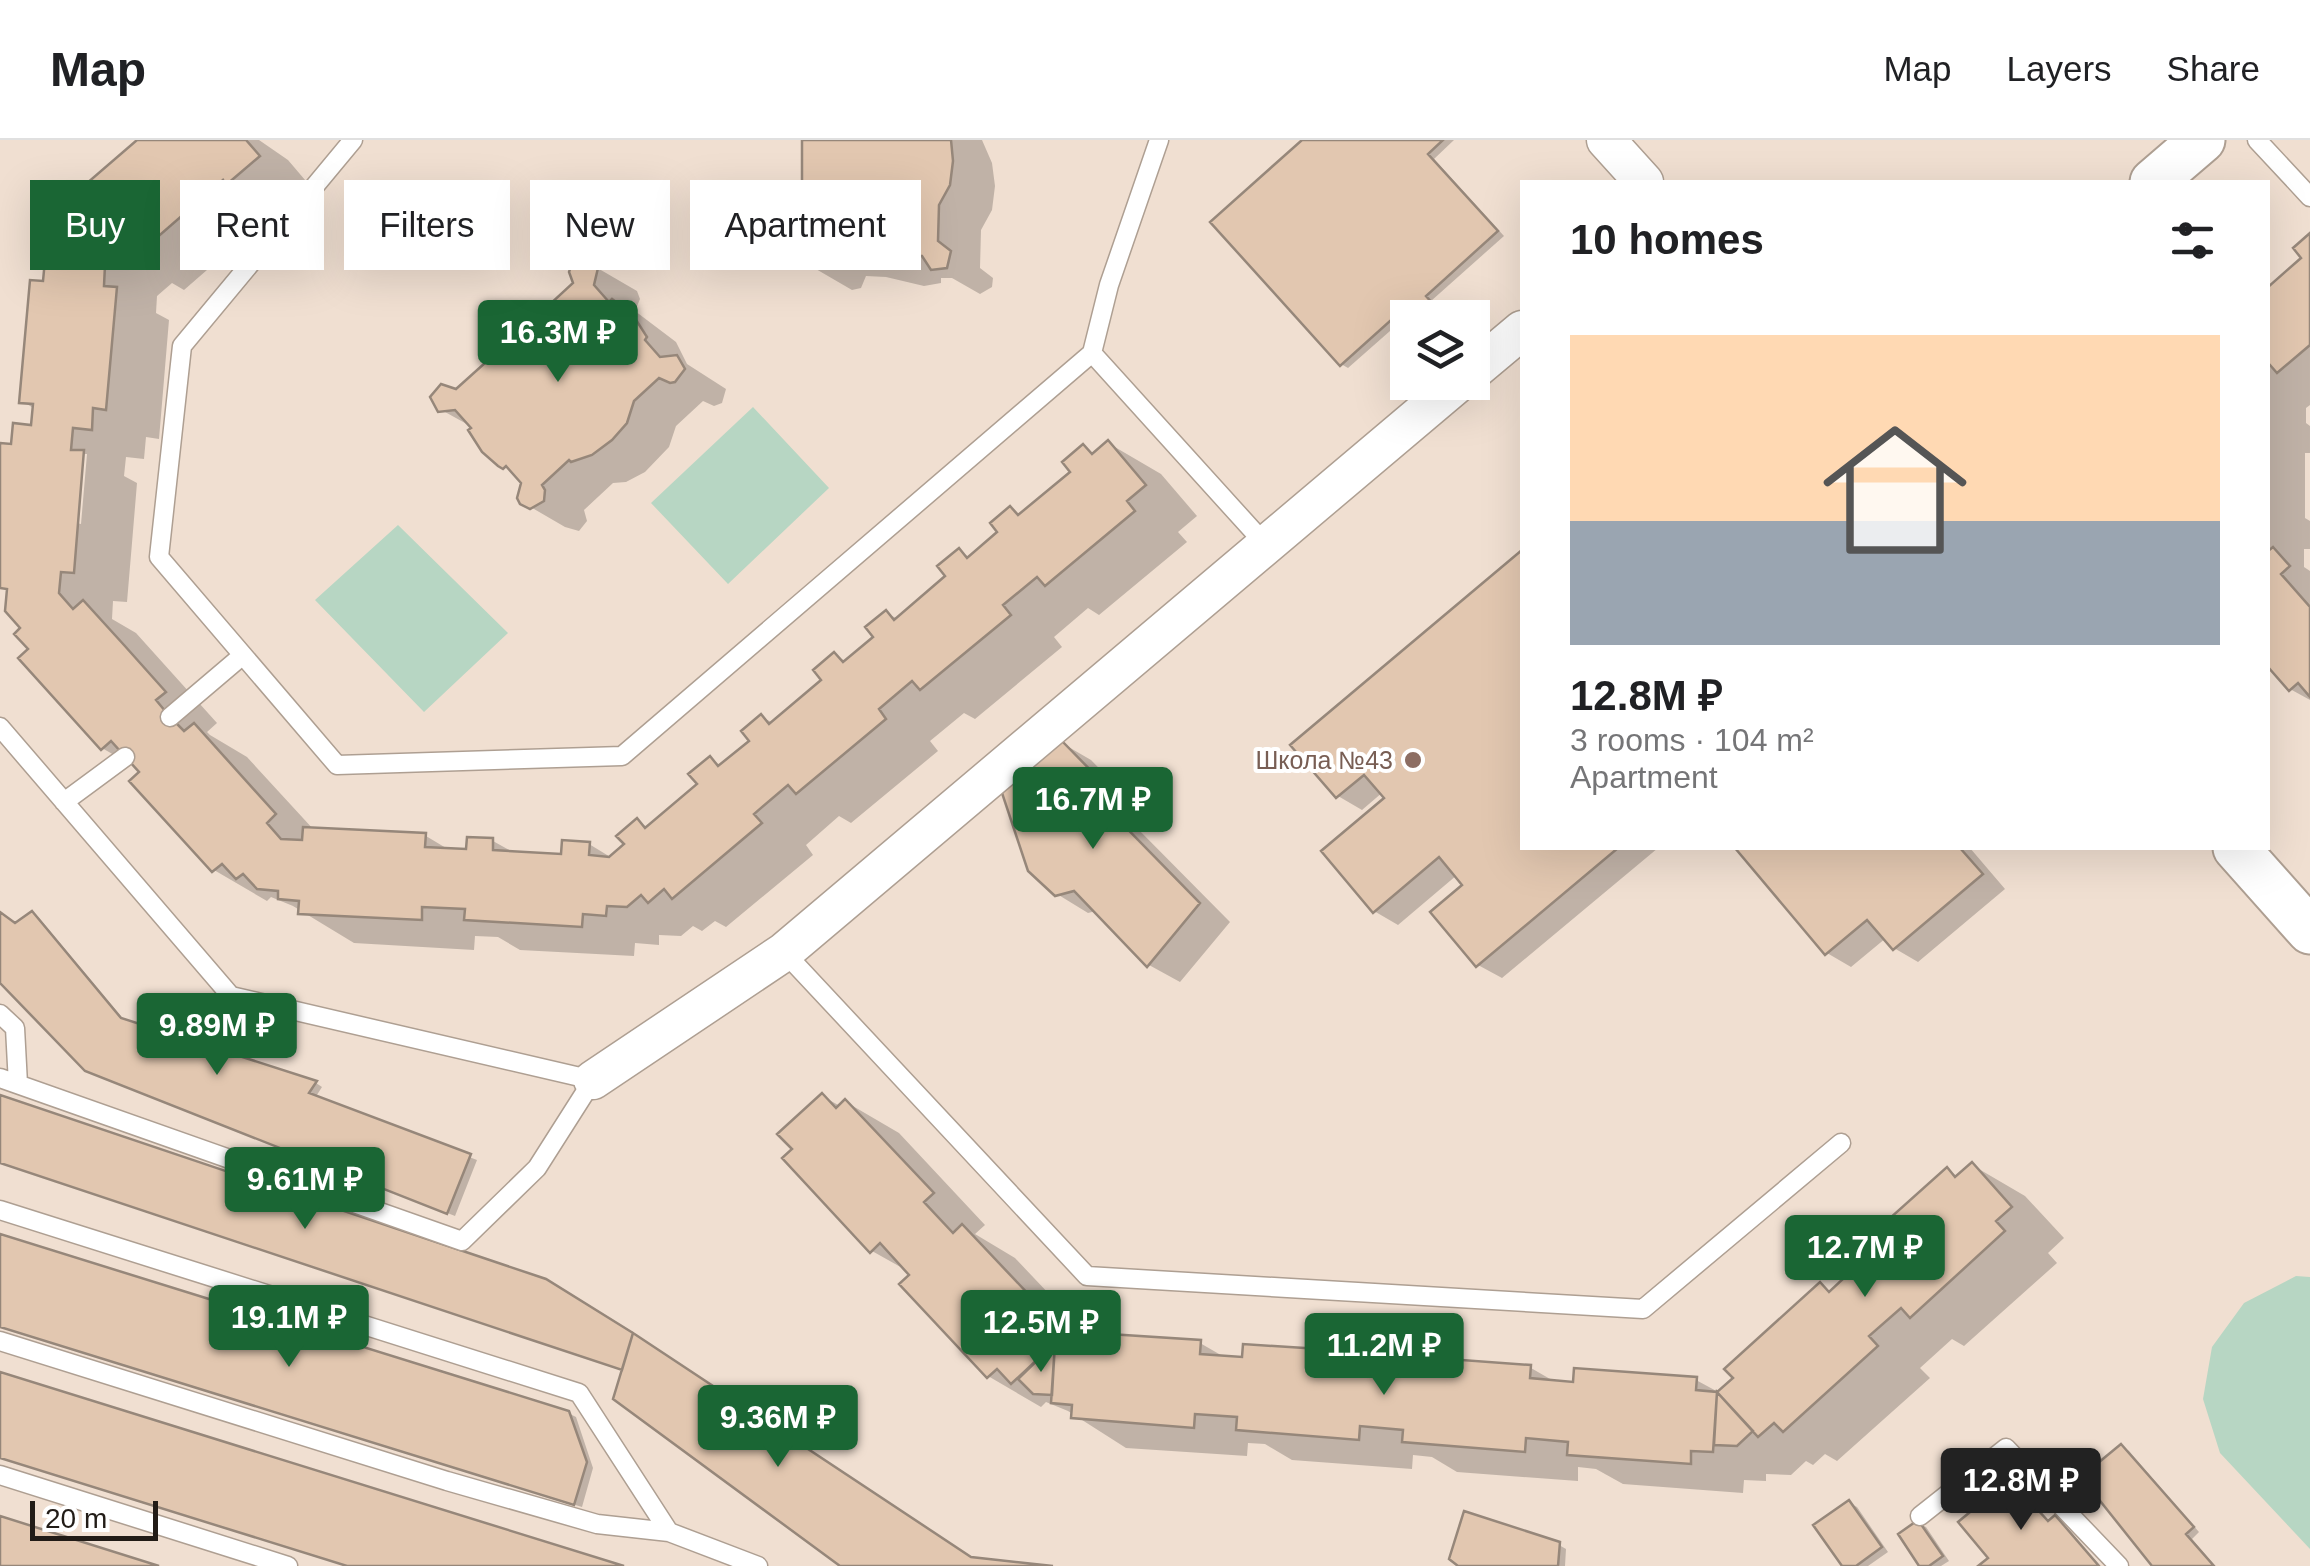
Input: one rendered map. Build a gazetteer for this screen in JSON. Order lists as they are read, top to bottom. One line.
{"places":["Школа №43"],"scale_bar":"20 m","page":{"header":"Map","nav":["Map","Layers","Share"],"chip":["Buy","Rent","Filters","New","Apartment"],"heading":"10 homes","price":["16.3M ₽","16.7M ₽","9.89M ₽","9.61M ₽","12.7M ₽","19.1M ₽","12.5M ₽","11.2M ₽","9.36M ₽","12.8M ₽"],"list":[{"name":"12.8M ₽","note":"3 rooms · 104 m² · Apartment"}],"scale":"20 m"}}
